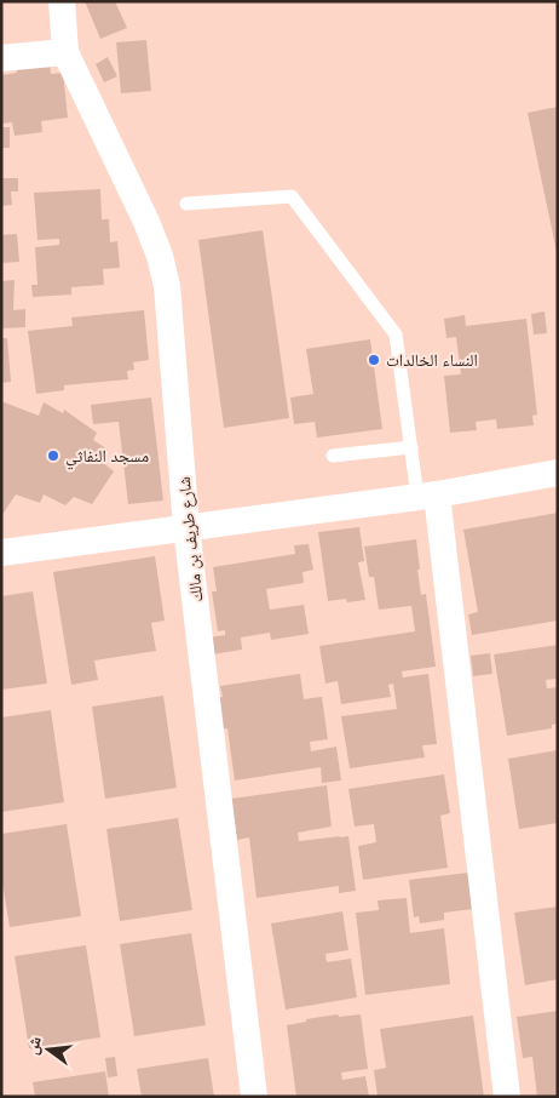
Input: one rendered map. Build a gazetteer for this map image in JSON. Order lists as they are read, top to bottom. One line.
{"streets":{"street":["شارع طريف بن مالك"]},"places":["النساء الخالدات","مسجد النفاثي"],"north":"left"}
